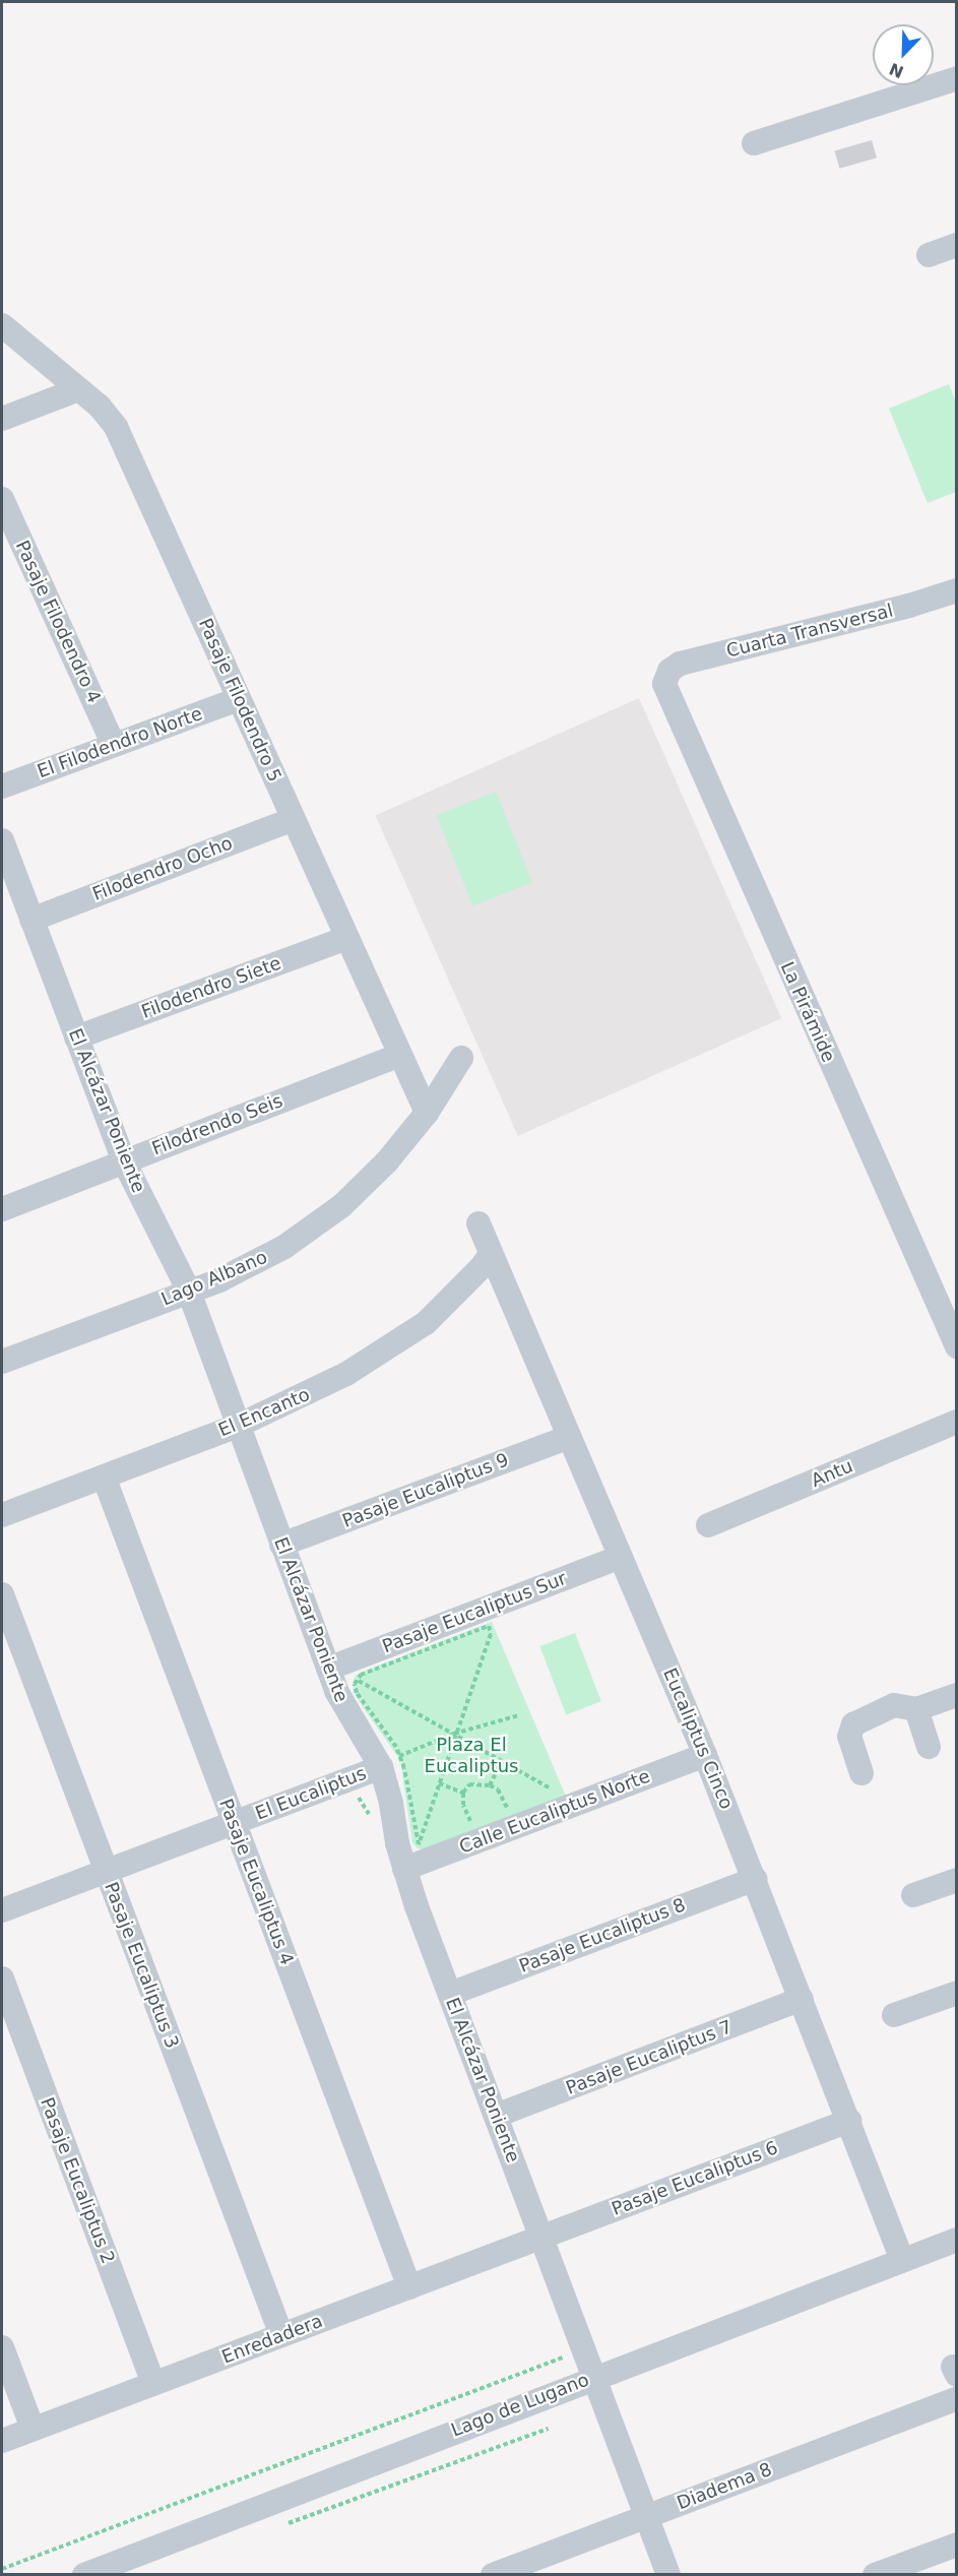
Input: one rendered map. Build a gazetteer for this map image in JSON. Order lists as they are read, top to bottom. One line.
{"streets":{"street":["Pasaje Filodendro 4","Cuarta Transversal","Pasaje Filodendro 5","El Filodendro Norte","Filodendro Ocho","Filodendro Siete","La Pirámide","El Alcázar Poniente","Filodrendo Seis","Lago Albano","El Encanto","Antu","Pasaje Eucaliptus 9","Pasaje Eucaliptus Sur","Eucaliptus Cinco","El Eucaliptus","Calle Eucaliptus Norte","Pasaje Eucaliptus 4","Pasaje Eucaliptus 8","Pasaje Eucaliptus 3","Pasaje Eucaliptus 7","Pasaje Eucaliptus 6","Pasaje Eucaliptus 2","Enredadera","Lago de Lugano","Diadema 8"]},"crossings":[["Pasaje Filodendro 4","El Filodendro Norte"],["Cuarta Transversal","La Pirámide"],["Pasaje Filodendro 5","El Filodendro Norte"],["Pasaje Filodendro 5","Filodendro Ocho"],["Pasaje Filodendro 5","Filodendro Siete"],["Pasaje Filodendro 5","Filodrendo Seis"],["Pasaje Filodendro 5","Lago Albano"],["Filodendro Ocho","El Alcázar Poniente"],["Filodendro Siete","El Alcázar Poniente"],["El Alcázar Poniente","Filodrendo Seis"],["El Alcázar Poniente","Lago Albano"],["El Alcázar Poniente","El Encanto"],["El Alcázar Poniente","Pasaje Eucaliptus 9"],["El Alcázar Poniente","Pasaje Eucaliptus Sur"],["El Alcázar Poniente","El Eucaliptus"],["El Alcázar Poniente","Calle Eucaliptus Norte"],["El Alcázar Poniente","Pasaje Eucaliptus 8"],["El Alcázar Poniente","Pasaje Eucaliptus 7"],["El Alcázar Poniente","Pasaje Eucaliptus 6"],["El Alcázar Poniente","Enredadera"],["El Alcázar Poniente","Lago de Lugano"],["El Alcázar Poniente","Diadema 8"],["El Encanto","Eucaliptus Cinco"],["El Encanto","Pasaje Eucaliptus 4"],["Pasaje Eucaliptus 9","Eucaliptus Cinco"],["Pasaje Eucaliptus Sur","Eucaliptus Cinco"],["Eucaliptus Cinco","Calle Eucaliptus Norte"],["Eucaliptus Cinco","Pasaje Eucaliptus 8"],["Eucaliptus Cinco","Pasaje Eucaliptus 7"],["Eucaliptus Cinco","Pasaje Eucaliptus 6"],["Eucaliptus Cinco","Lago de Lugano"],["El Eucaliptus","Pasaje Eucaliptus 4"],["El Eucaliptus","Pasaje Eucaliptus 3"],["Pasaje Eucaliptus 4","Enredadera"],["Pasaje Eucaliptus 3","Enredadera"],["Pasaje Eucaliptus 6","Enredadera"],["Pasaje Eucaliptus 2","Enredadera"]],"parks":["Plaza El Eucaliptus"],"north":"bottom left"}
